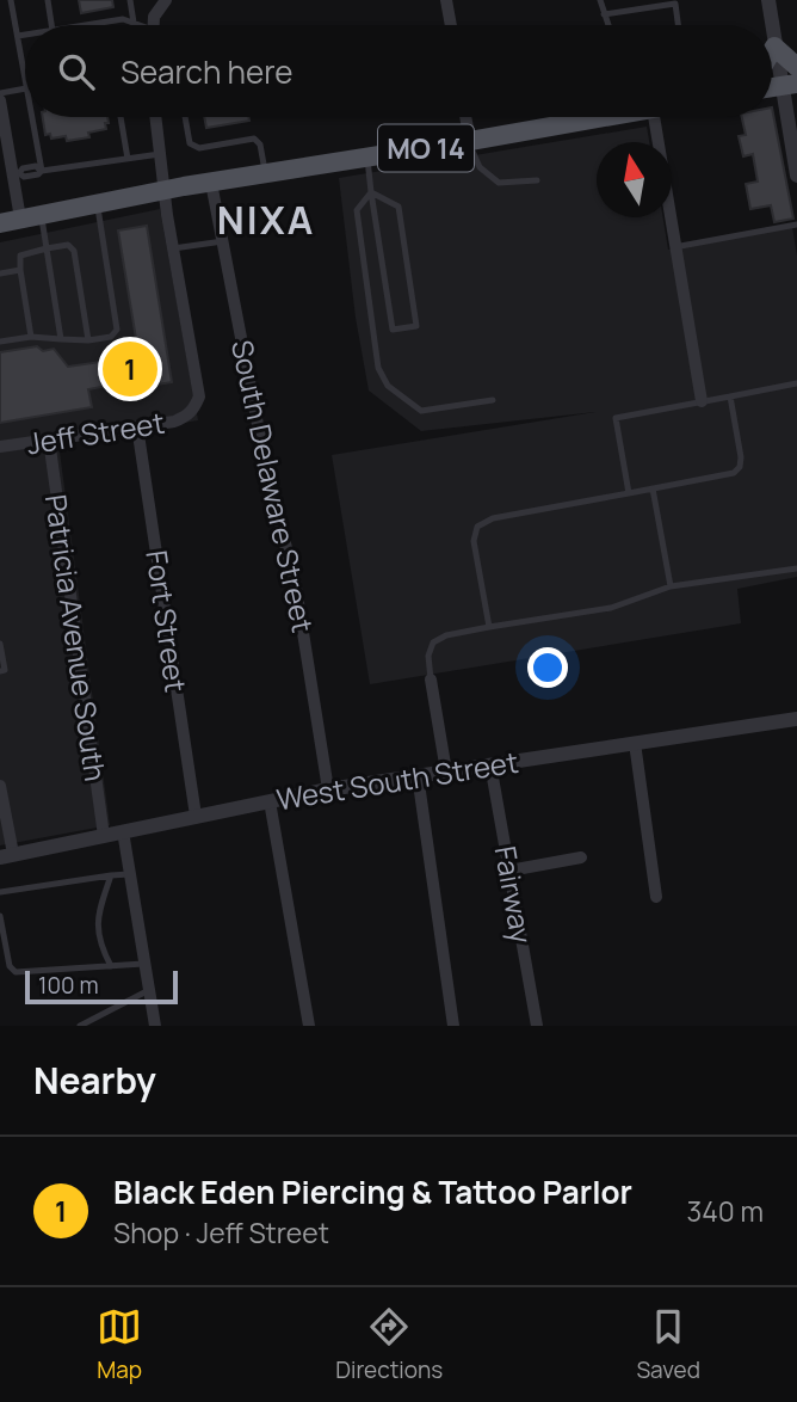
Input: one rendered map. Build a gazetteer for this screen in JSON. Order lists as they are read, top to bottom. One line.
{"streets":{"main road":["MO 14"],"street":["Jeff Street","South Delaware Street","Fort Street","Patricia Avenue South","West South Street","Fairway"]},"crossings":[["MO 14","South Delaware Street"],["Jeff Street","Fort Street"],["Jeff Street","Patricia Avenue South"],["South Delaware Street","West South Street"],["Fort Street","West South Street"],["Patricia Avenue South","West South Street"],["West South Street","Fairway"]],"districts":["NIXA"],"scale_bar":"100 m","north":"top","page":{"search":"Search here","pins":"1","scale":"100 m","heading":"Nearby","list":[{"mark":"1","name":"Black Eden Piercing & Tattoo Parlor","note":"Shop · Jeff Street","value":"340 m"}],"nav":["Map","Directions","Saved"]}}
